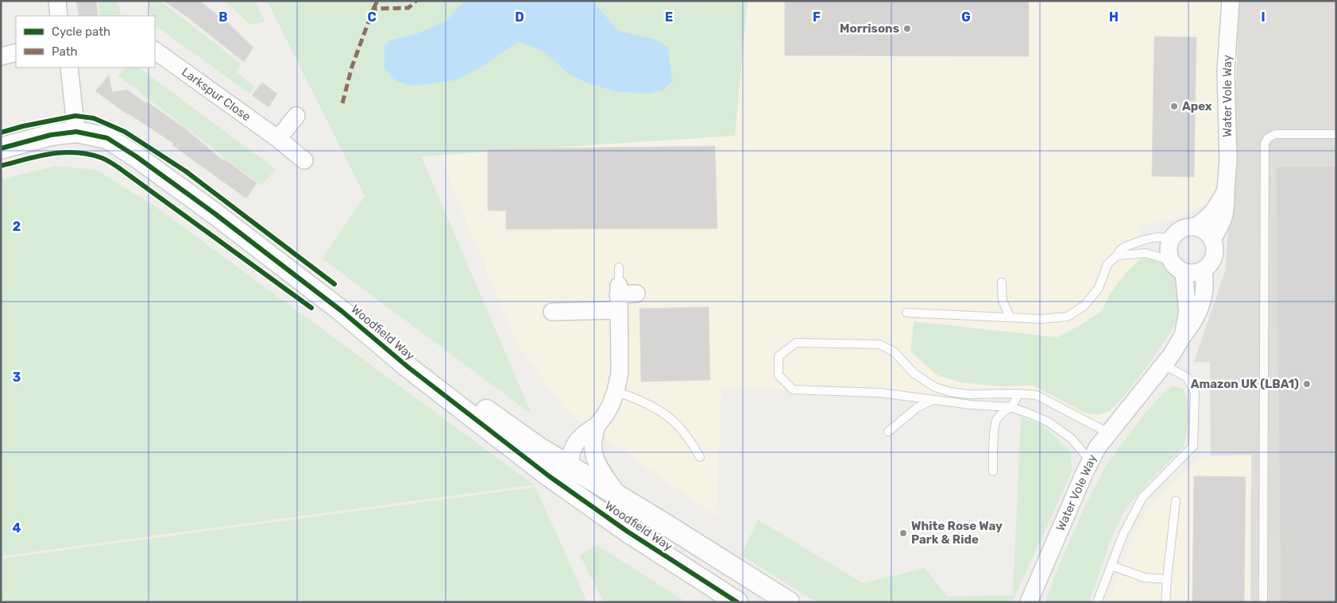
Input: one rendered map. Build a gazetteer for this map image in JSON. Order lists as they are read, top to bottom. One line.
{"streets":{"street":["Larkspur Close","Water Vole Way","Woodfield Way"]},"places":["Morrisons","Apex","Amazon UK (LBA1)","White Rose Way Park & Ride"],"legend":["Cycle path","Path"],"grid":{"columns":["B","C","D","E","F","G","H","I"],"rows":["2","3","4"]}}
